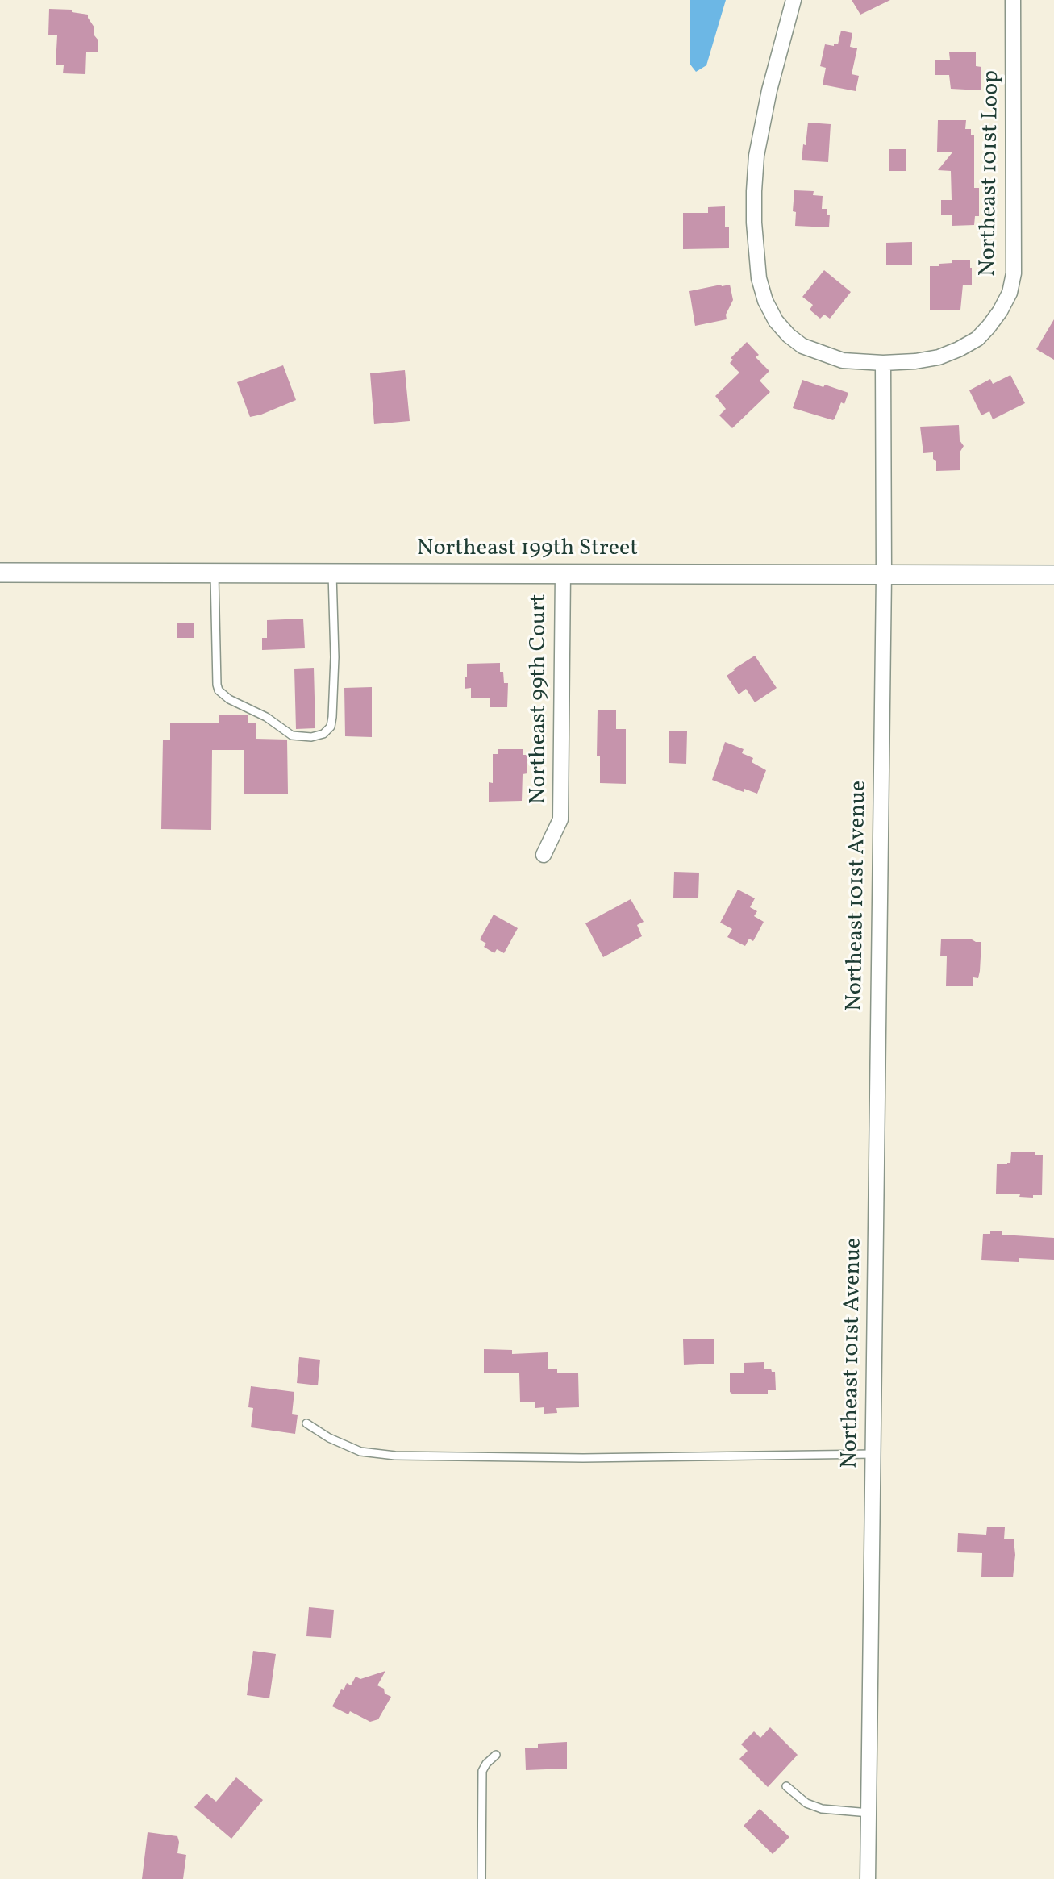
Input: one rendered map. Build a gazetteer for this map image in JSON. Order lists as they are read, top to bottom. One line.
{"streets":{"main road":["Northeast 199th Street"],"street":["Northeast 101st Loop","Northeast 99th Court","Northeast 101st Avenue"]},"crossings":[["Northeast 101st Loop","Northeast 101st Avenue"],["Northeast 199th Street","Northeast 99th Court"],["Northeast 199th Street","Northeast 101st Avenue"]]}
